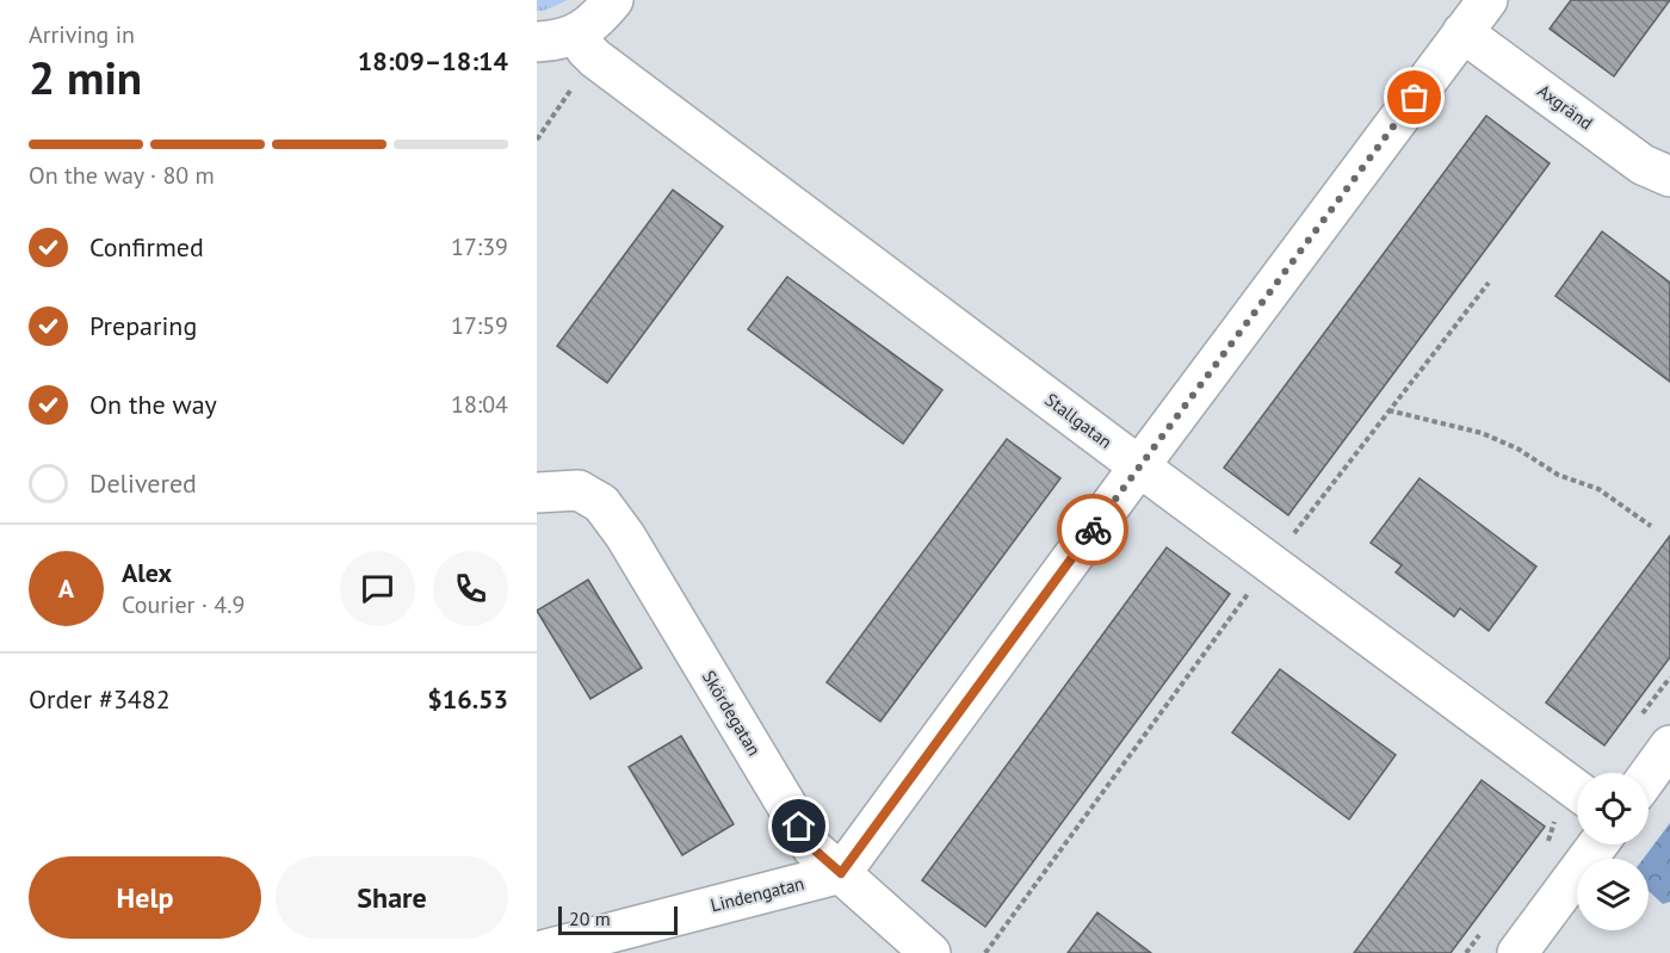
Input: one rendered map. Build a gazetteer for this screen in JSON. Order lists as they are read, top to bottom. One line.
{"streets":{"street":["Axgränd","Stallgatan","Skördegatan","Lindengatan"]},"crossings":[["Skördegatan","Lindengatan"]],"scale_bar":"20 m","page":{"heading":["2 min","Arriving in","18:09–18:14"],"panel":["Alex","Courier · 4.9","Order #3482","$16.53"],"bar":"On the way · 80 m","list":[["Confirmed","17:39"],["Preparing","17:59"],["On the way","18:04"],"Delivered"],"round":"A","buttons":["Help","Share"],"scale":"20 m"}}
